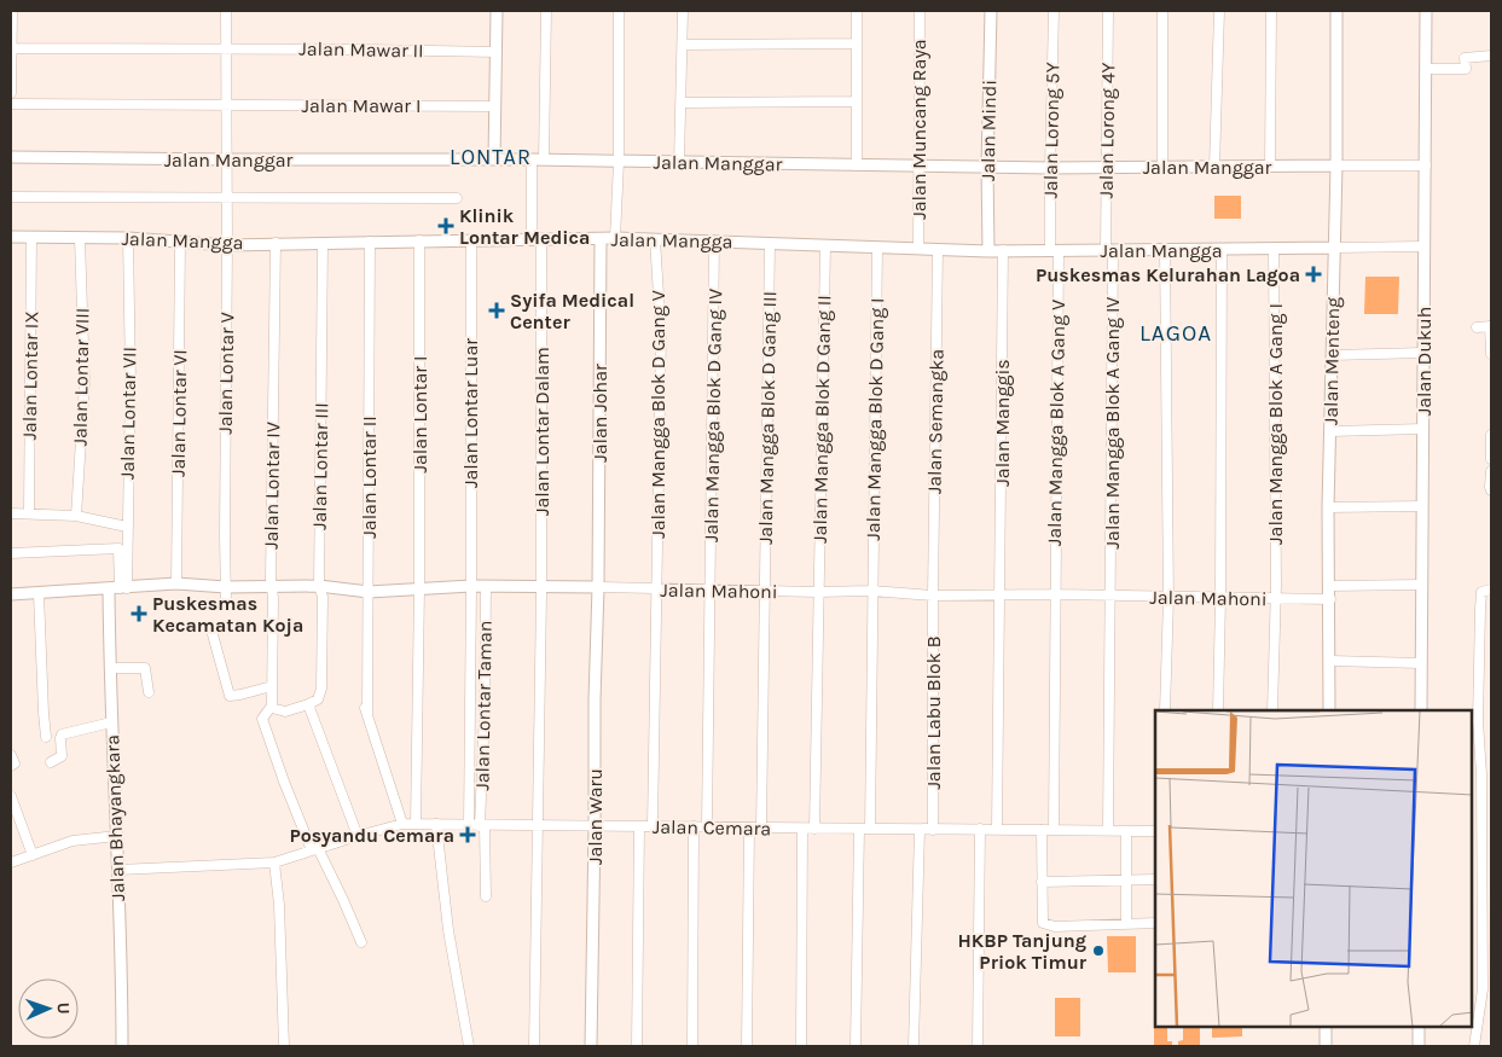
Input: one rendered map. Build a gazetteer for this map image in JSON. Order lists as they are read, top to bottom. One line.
{"streets":{"street":["Jalan Mawar II","Jalan Mawar I","Jalan Muncang Raya","Jalan Mindi","Jalan Lorong 5Y","Jalan Lorong 4Y","Jalan Manggar","Jalan Mangga","Jalan Menteng","Jalan Dukuh","Jalan Lontar V","Jalan Lontar IX","Jalan Lontar VIII","Jalan Lontar VII","Jalan Lontar VI","Jalan Lontar Luar","Jalan Johar","Jalan Lontar I","Jalan Mangga Blok D Gang V","Jalan Mangga Blok D Gang IV","Jalan Mangga Blok D Gang III","Jalan Mangga Blok D Gang II","Jalan Mangga Blok D Gang I","Jalan Semangka","Jalan Manggis","Jalan Mangga Blok A Gang V","Jalan Mangga Blok A Gang IV","Jalan Mangga Blok A Gang I","Jalan Lontar Dalam","Jalan Lontar III","Jalan Lontar II","Jalan Lontar IV","Jalan Mahoni","Jalan Lontar Taman","Jalan Labu Blok B","Jalan Waru","Jalan Bhayangkara","Jalan Cemara"]},"crossings":[["Jalan Mawar II","Jalan Lontar V"],["Jalan Mawar I","Jalan Lontar V"],["Jalan Muncang Raya","Jalan Manggar"],["Jalan Muncang Raya","Jalan Mangga"],["Jalan Mindi","Jalan Manggar"],["Jalan Mindi","Jalan Mangga"],["Jalan Lorong 5Y","Jalan Manggar"],["Jalan Lorong 5Y","Jalan Mangga"],["Jalan Lorong 5Y","Jalan Mangga Blok A Gang V"],["Jalan Lorong 4Y","Jalan Manggar"],["Jalan Lorong 4Y","Jalan Mangga"],["Jalan Lorong 4Y","Jalan Mangga Blok A Gang IV"],["Jalan Manggar","Jalan Menteng"],["Jalan Manggar","Jalan Dukuh"],["Jalan Manggar","Jalan Lontar V"],["Jalan Manggar","Jalan Lontar Dalam"],["Jalan Mangga","Jalan Menteng"],["Jalan Mangga","Jalan Lontar V"],["Jalan Mangga","Jalan Lontar IX"],["Jalan Mangga","Jalan Lontar VIII"],["Jalan Mangga","Jalan Lontar VII"],["Jalan Mangga","Jalan Lontar VI"],["Jalan Mangga","Jalan Lontar Luar"],["Jalan Mangga","Jalan Johar"],["Jalan Mangga","Jalan Lontar I"],["Jalan Mangga","Jalan Mangga Blok D Gang V"],["Jalan Mangga","Jalan Mangga Blok D Gang IV"],["Jalan Mangga","Jalan Mangga Blok D Gang III"],["Jalan Mangga","Jalan Mangga Blok D Gang II"],["Jalan Mangga","Jalan Mangga Blok D Gang I"],["Jalan Mangga","Jalan Semangka"],["Jalan Mangga","Jalan Manggis"],["Jalan Mangga","Jalan Mangga Blok A Gang V"],["Jalan Mangga","Jalan Mangga Blok A Gang IV"],["Jalan Mangga","Jalan Mangga Blok A Gang I"],["Jalan Mangga","Jalan Lontar Dalam"],["Jalan Mangga","Jalan Lontar III"],["Jalan Mangga","Jalan Lontar II"],["Jalan Mangga","Jalan Lontar IV"],["Jalan Menteng","Jalan Mahoni"],["Jalan Lontar V","Jalan Mahoni"],["Jalan Lontar VII","Jalan Mahoni"],["Jalan Lontar VII","Jalan Bhayangkara"],["Jalan Lontar VI","Jalan Mahoni"],["Jalan Lontar Luar","Jalan Mahoni"],["Jalan Lontar Luar","Jalan Lontar Taman"],["Jalan Johar","Jalan Mahoni"],["Jalan Johar","Jalan Waru"],["Jalan Lontar I","Jalan Mahoni"],["Jalan Lontar I","Jalan Cemara"],["Jalan Mangga Blok D Gang V","Jalan Mahoni"],["Jalan Mangga Blok D Gang V","Jalan Cemara"],["Jalan Mangga Blok D Gang IV","Jalan Mahoni"],["Jalan Mangga Blok D Gang IV","Jalan Cemara"],["Jalan Mangga Blok D Gang III","Jalan Mahoni"],["Jalan Mangga Blok D Gang III","Jalan Cemara"],["Jalan Mangga Blok D Gang II","Jalan Mahoni"],["Jalan Mangga Blok D Gang II","Jalan Cemara"],["Jalan Mangga Blok D Gang I","Jalan Mahoni"],["Jalan Mangga Blok D Gang I","Jalan Cemara"],["Jalan Semangka","Jalan Mahoni"],["Jalan Semangka","Jalan Labu Blok B"],["Jalan Manggis","Jalan Mahoni"],["Jalan Manggis","Jalan Cemara"],["Jalan Mangga Blok A Gang V","Jalan Mahoni"],["Jalan Mangga Blok A Gang V","Jalan Cemara"],["Jalan Mangga Blok A Gang IV","Jalan Mahoni"],["Jalan Mangga Blok A Gang IV","Jalan Cemara"],["Jalan Mangga Blok A Gang I","Jalan Mahoni"],["Jalan Lontar Dalam","Jalan Mahoni"],["Jalan Lontar Dalam","Jalan Cemara"],["Jalan Lontar III","Jalan Mahoni"],["Jalan Lontar II","Jalan Mahoni"],["Jalan Lontar IV","Jalan Mahoni"],["Jalan Mahoni","Jalan Lontar Taman"],["Jalan Mahoni","Jalan Labu Blok B"],["Jalan Mahoni","Jalan Waru"],["Jalan Mahoni","Jalan Bhayangkara"],["Jalan Lontar Taman","Jalan Cemara"],["Jalan Labu Blok B","Jalan Cemara"],["Jalan Waru","Jalan Cemara"],["Jalan Bhayangkara","Jalan Cemara"]],"districts":["LONTAR","LAGOA"],"places":{"health":["Klinik Lontar Medica","Puskesmas Kelurahan Lagoa","Syifa Medical Center","Puskesmas Kecamatan Koja","Posyandu Cemara"],"other":["HKBP Tanjung Priok Timur"]},"north":"right"}
